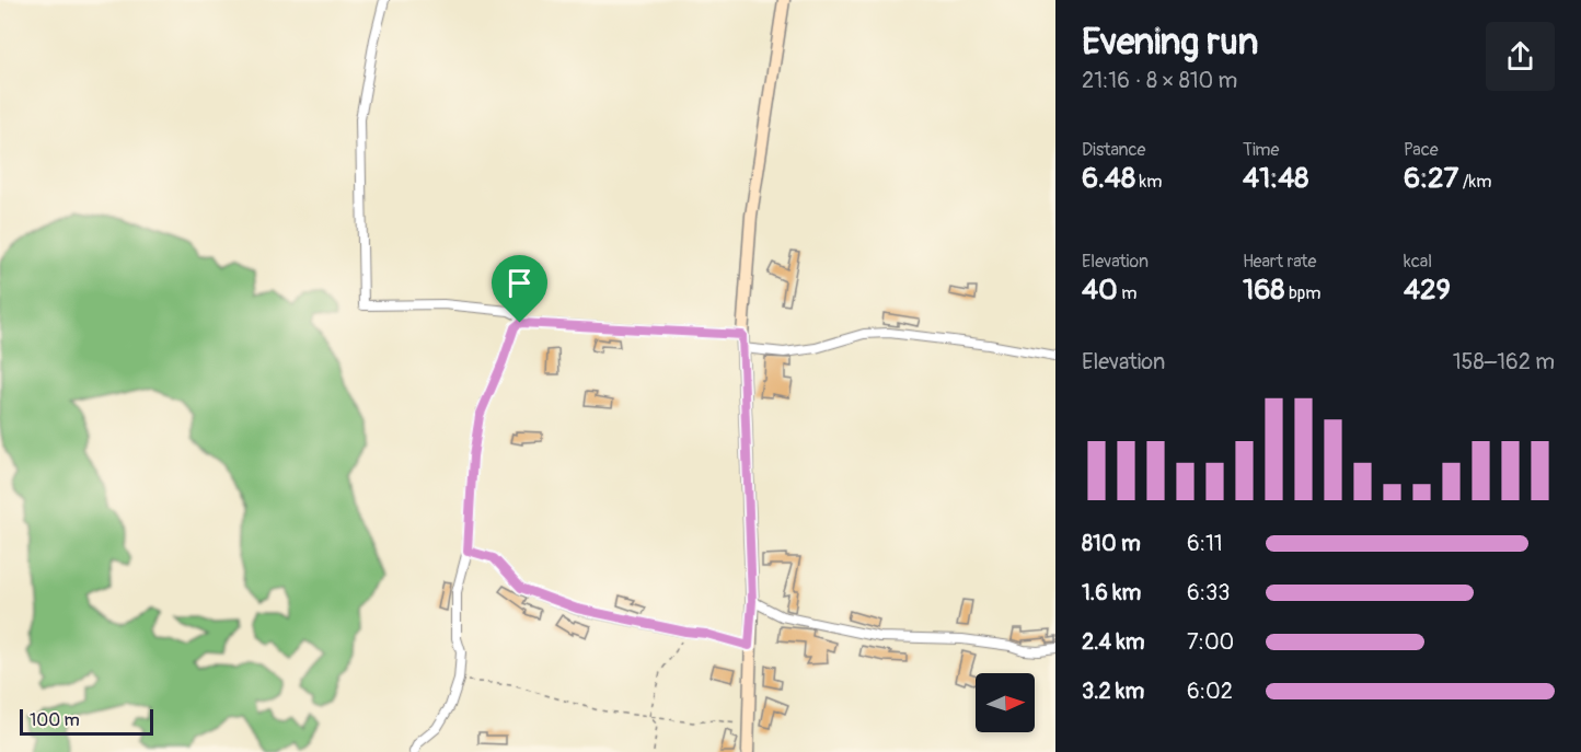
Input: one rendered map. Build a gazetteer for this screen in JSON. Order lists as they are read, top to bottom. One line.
{"scale_bar":"100 m","north":"right","page":{"heading":["Evening run","21:16 · 8 × 810 m"],"stats":[["Distance","6.48 km"],["Time","41:48"],["Pace","6:27 /km"],["Elevation","40 m"],["Heart rate","168 bpm"],["kcal","429"]],"chart":["Elevation","158–162 m"],"list":[{"name":"810 m","note":"6:11"},{"name":"1.6 km","note":"6:33"},{"name":"2.4 km","note":"7:00"},{"name":"3.2 km","note":"6:02"}],"scale":"100 m"}}
